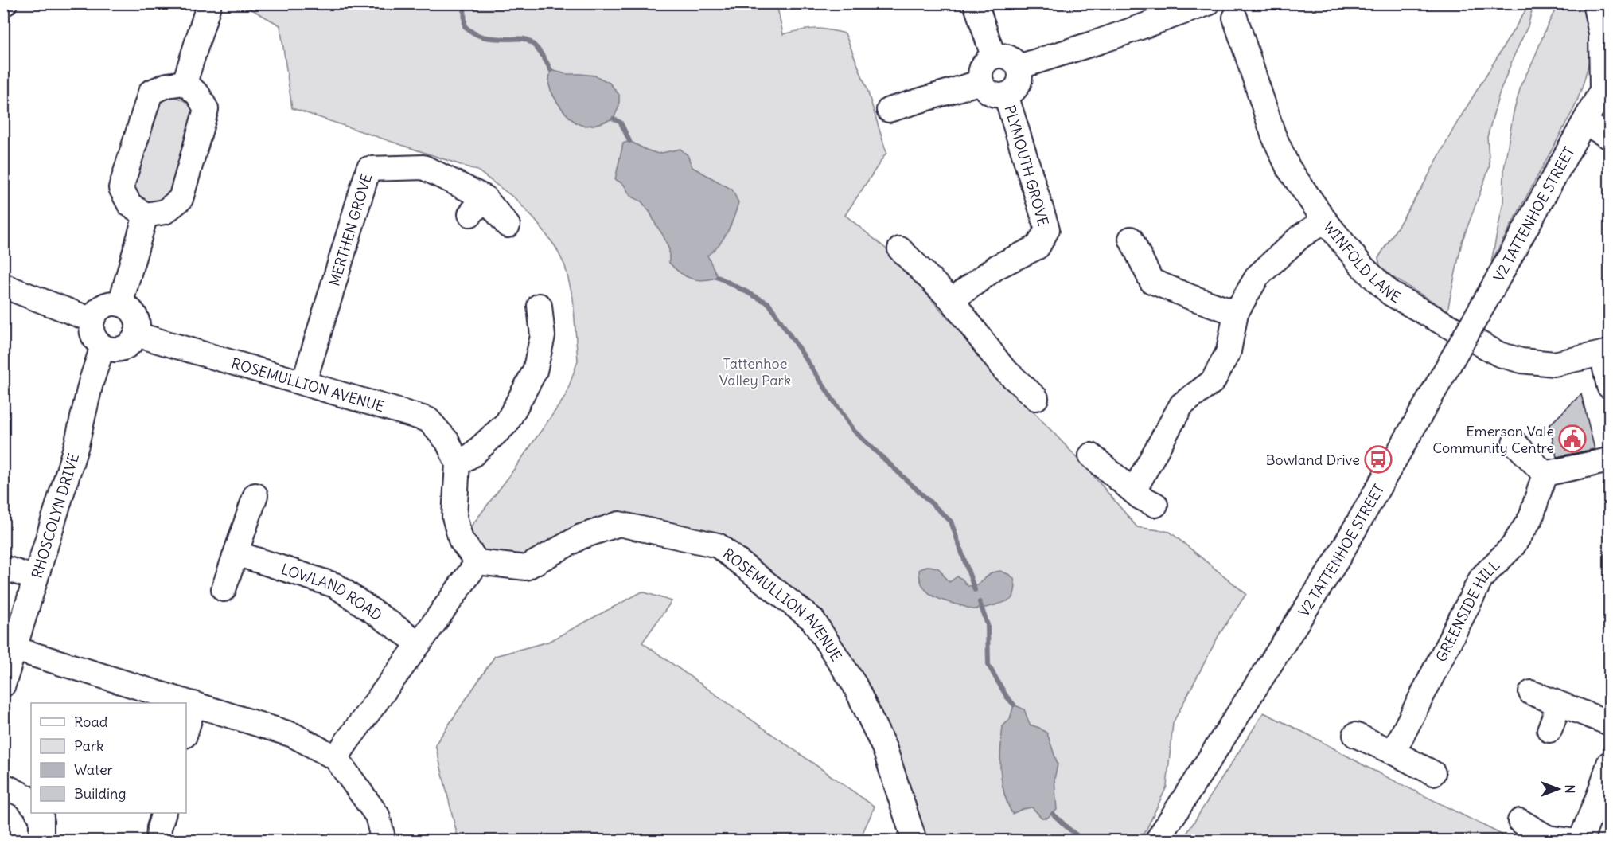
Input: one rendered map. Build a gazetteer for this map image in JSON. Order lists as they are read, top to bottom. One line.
{"streets":{"street":["PLYMOUTH GROVE","V2 TATTENHOE STREET","MERTHEN GROVE","WINFOLD LANE","ROSEMULLION AVENUE","RHOSCOLYN DRIVE","LOWLAND ROAD","GREENSIDE HILL"]},"crossings":[["MERTHEN GROVE","ROSEMULLION AVENUE"],["ROSEMULLION AVENUE","RHOSCOLYN DRIVE"]],"parks":["Tattenhoe Valley Park"],"places":{"public building":["Emerson Vale Community Centre"],"bus stop":["Bowland Drive"]},"legend":["Road","Park","Water","Building"],"north":"right"}
